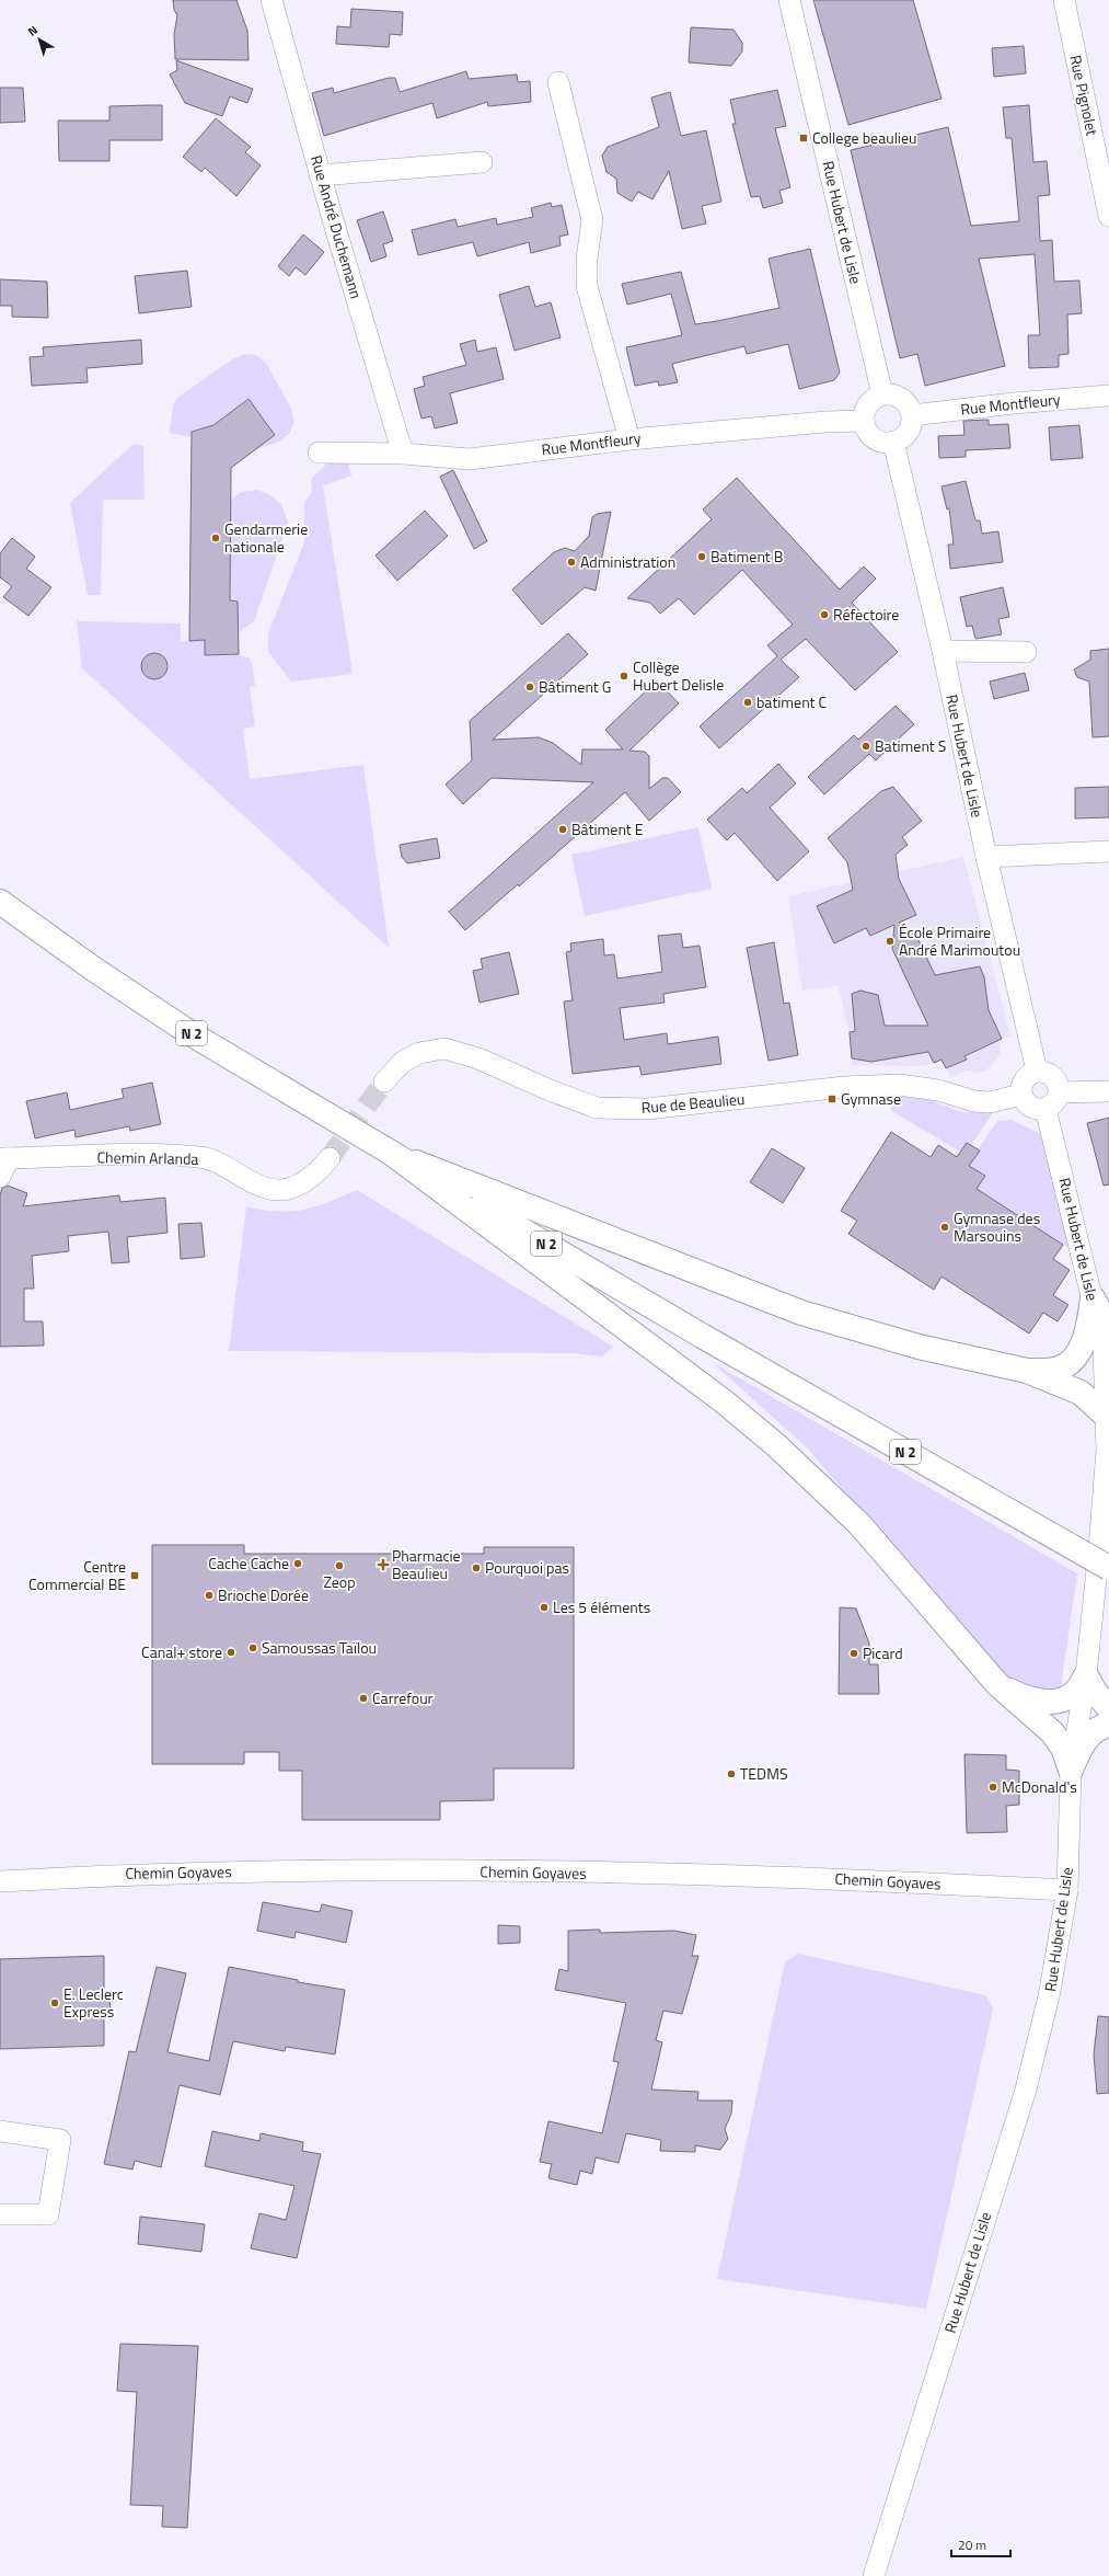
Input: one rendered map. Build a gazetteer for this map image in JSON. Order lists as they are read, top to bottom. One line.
{"streets":{"highway":["N 2"],"street":["Rue Pignolet","Rue Hubert de Lisle","Rue André Duchemann","Rue Montfleury","Rue de Beaulieu","Chemin Arlanda","Chemin Goyaves"]},"crossings":[["Rue Hubert de Lisle","Rue Montfleury"],["Rue Hubert de Lisle","Rue de Beaulieu"],["Rue Hubert de Lisle","Chemin Goyaves"],["Rue André Duchemann","Rue Montfleury"]],"places":{"transit":["College beaulieu","Gymnase","Centre Commercial BE"],"other":["Gendarmerie nationale","Batiment B","Administration","Réfectoire","Collège Hubert Delisle","Bâtiment G","batiment C","Batiment S","Bâtiment E","École Primaire André Marimoutou","Gymnase des Marsouins","Cache Cache","Zeop","Pourquoi pas","Brioche Dorée","Les 5 éléments","Samoussas Taïlou","Canal+ store","Picard","Carrefour","TEDMS","McDonald's","E. Leclerc Express"],"health":["Pharmacie Beaulieu"]},"scale_bar":"20 m","north":"top left"}
